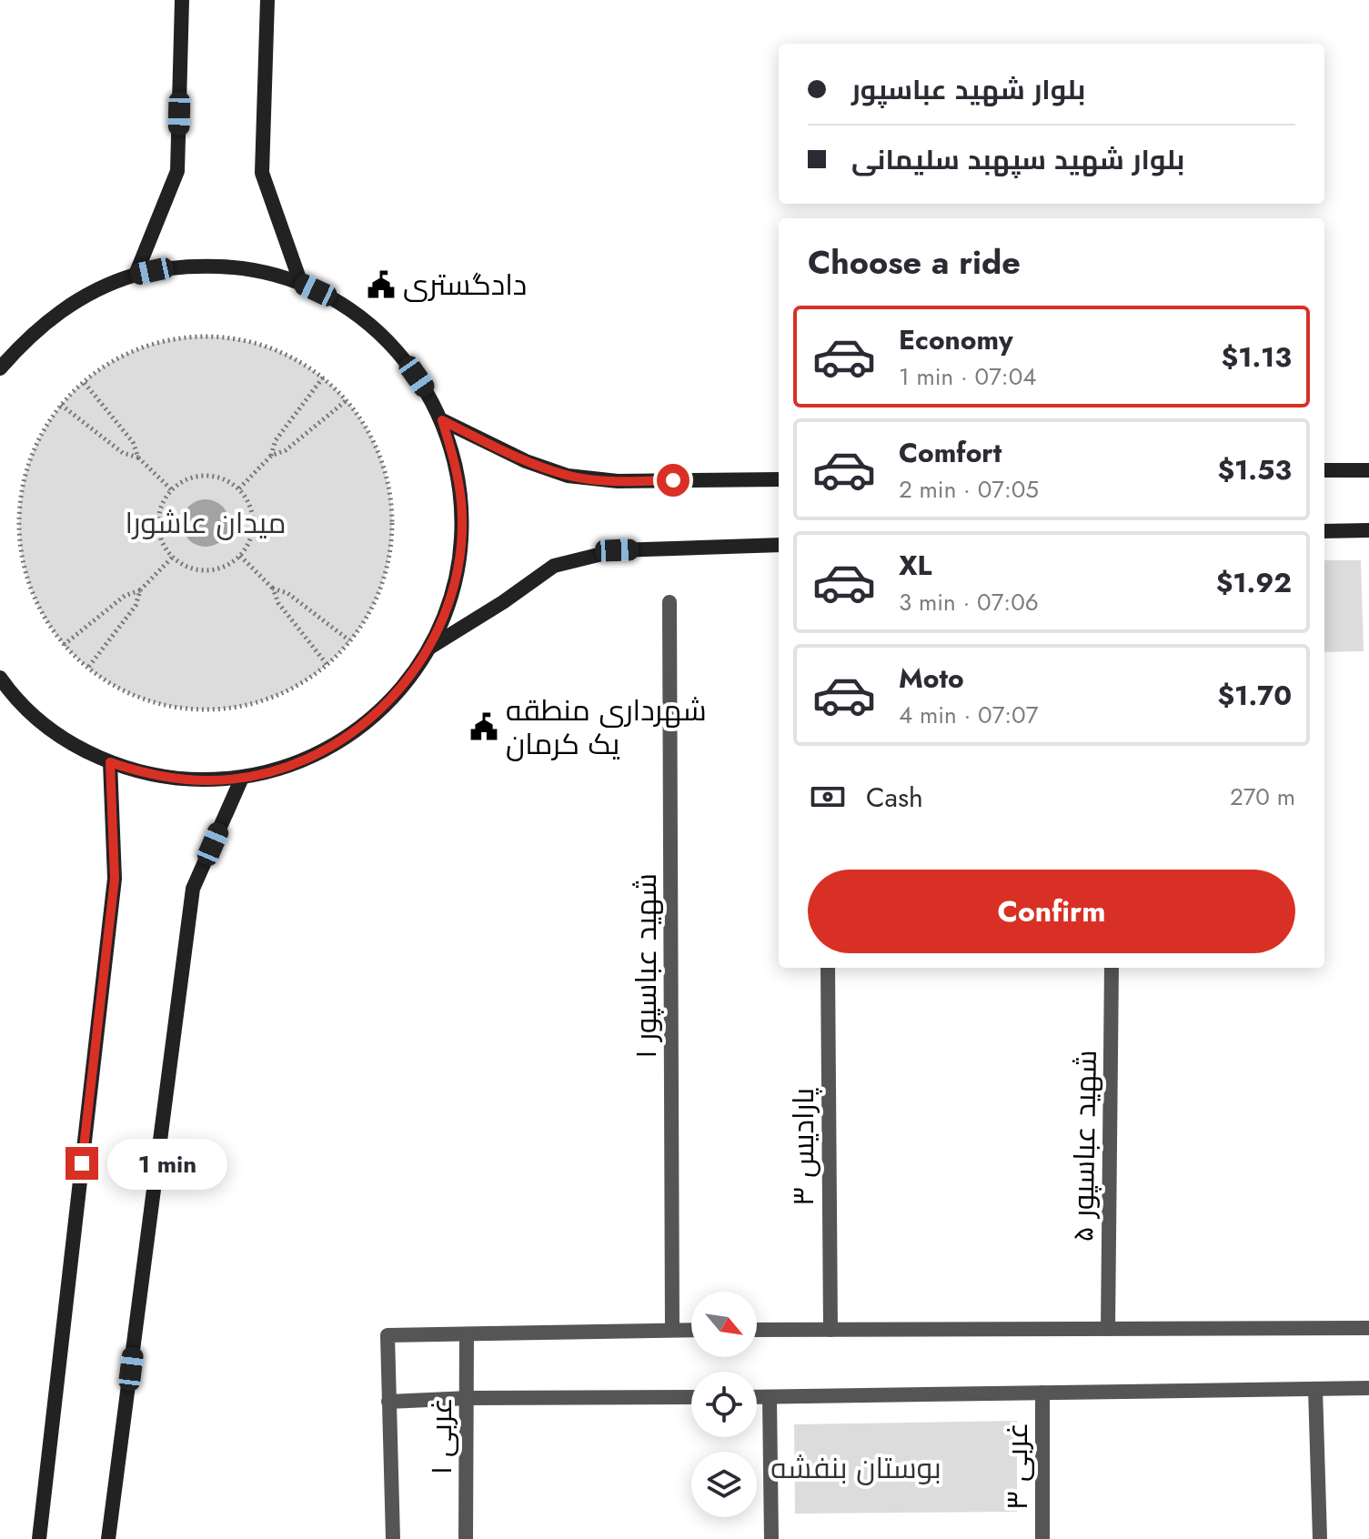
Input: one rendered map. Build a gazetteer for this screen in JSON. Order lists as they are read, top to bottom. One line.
{"streets":{"street":["شهید عباسپور ۱","شهید عباسپور ۵","پارادیس ۳","۱ غربی","۳ غربی"]},"parks":["میدان عاشورا","بوستان بنفشه"],"places":{"public building":["دادگستری","شهرداری منطقه یک کرمان"]},"north":"bottom right","page":{"banner":["بلوار شهید عباسپور","بلوار شهید سپهبد سلیمانی"],"heading":"Choose a ride","list":[{"name":"Economy","note":"1 min · 07:04","value":"$1.13"},{"name":"Comfort","note":"2 min · 07:05","value":"$1.53"},{"name":"XL","note":"3 min · 07:06","value":"$1.92"},{"name":"Moto","note":"4 min · 07:07","value":"$1.70"}],"pay":["Cash","270 m"],"buttons":"Confirm","bubble":"1 min"}}
